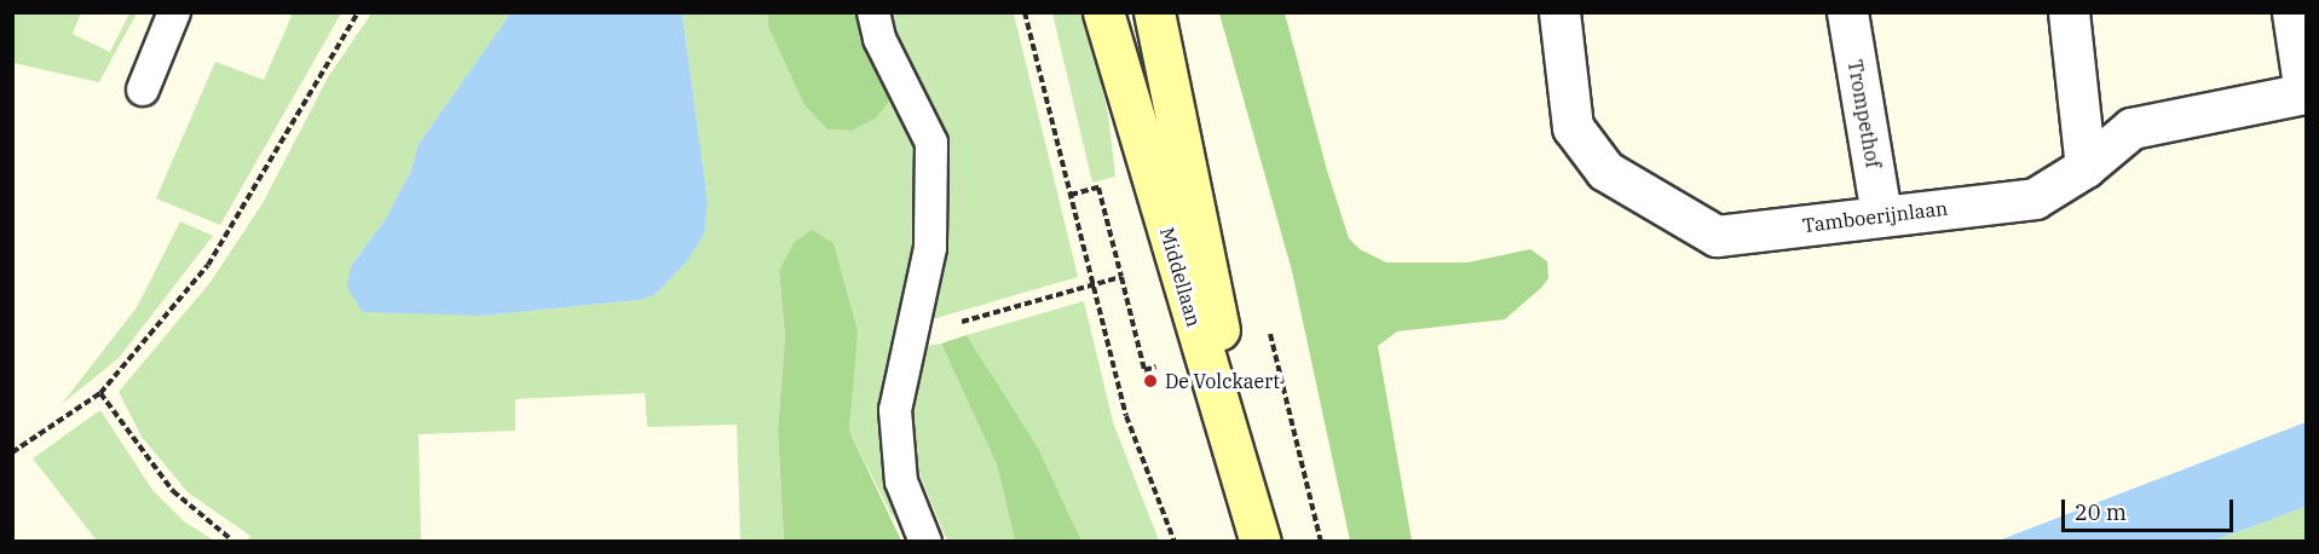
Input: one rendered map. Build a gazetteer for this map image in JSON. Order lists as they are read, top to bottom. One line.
{"streets":{"main road":["Middellaan"],"street":["Trompethof","Tamboerijnlaan"]},"crossings":[["Trompethof","Tamboerijnlaan"]],"places":["De Volckaert"],"scale_bar":"20 m"}
